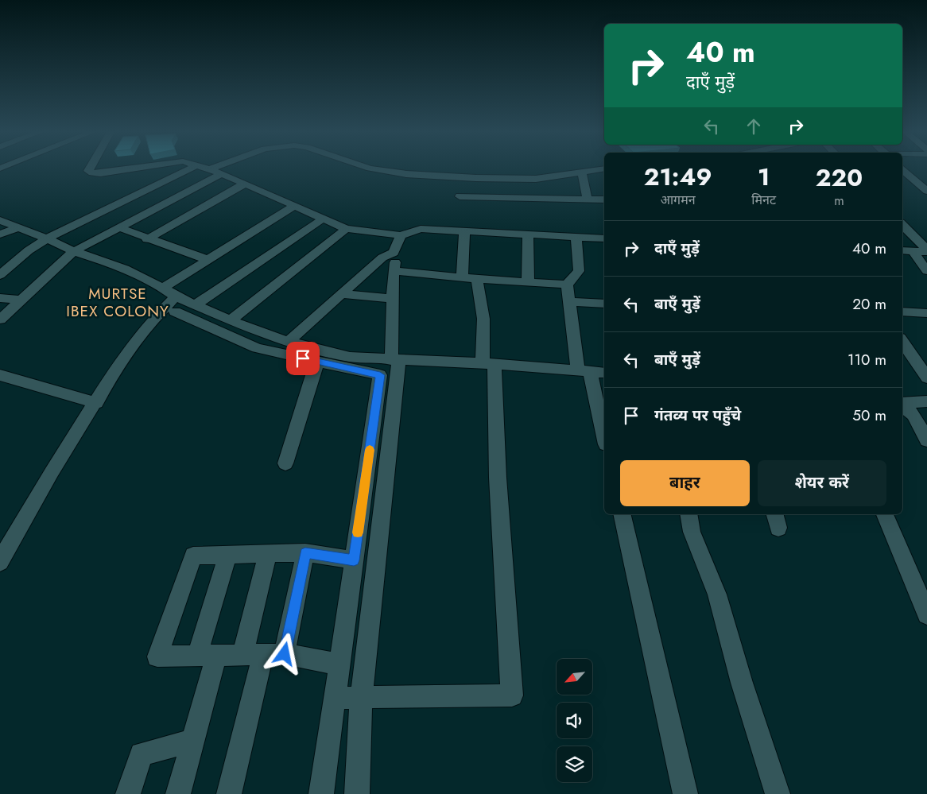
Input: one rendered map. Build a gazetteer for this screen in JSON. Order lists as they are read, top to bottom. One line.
{"districts":["MURTSE IBEX COLONY"],"north":"bottom left","page":{"turn":["40 m","दाएँ मुड़ें"],"eta":["21:49","आगमन","1","मिनट","220","m"],"list":[{"name":"दाएँ मुड़ें","value":"40 m"},{"name":"बाएँ मुड़ें","value":"20 m"},{"name":"बाएँ मुड़ें","value":"110 m"},{"name":"गंतव्य पर पहुँचे","value":"50 m"}],"buttons":["बाहर","शेयर करें"]}}
